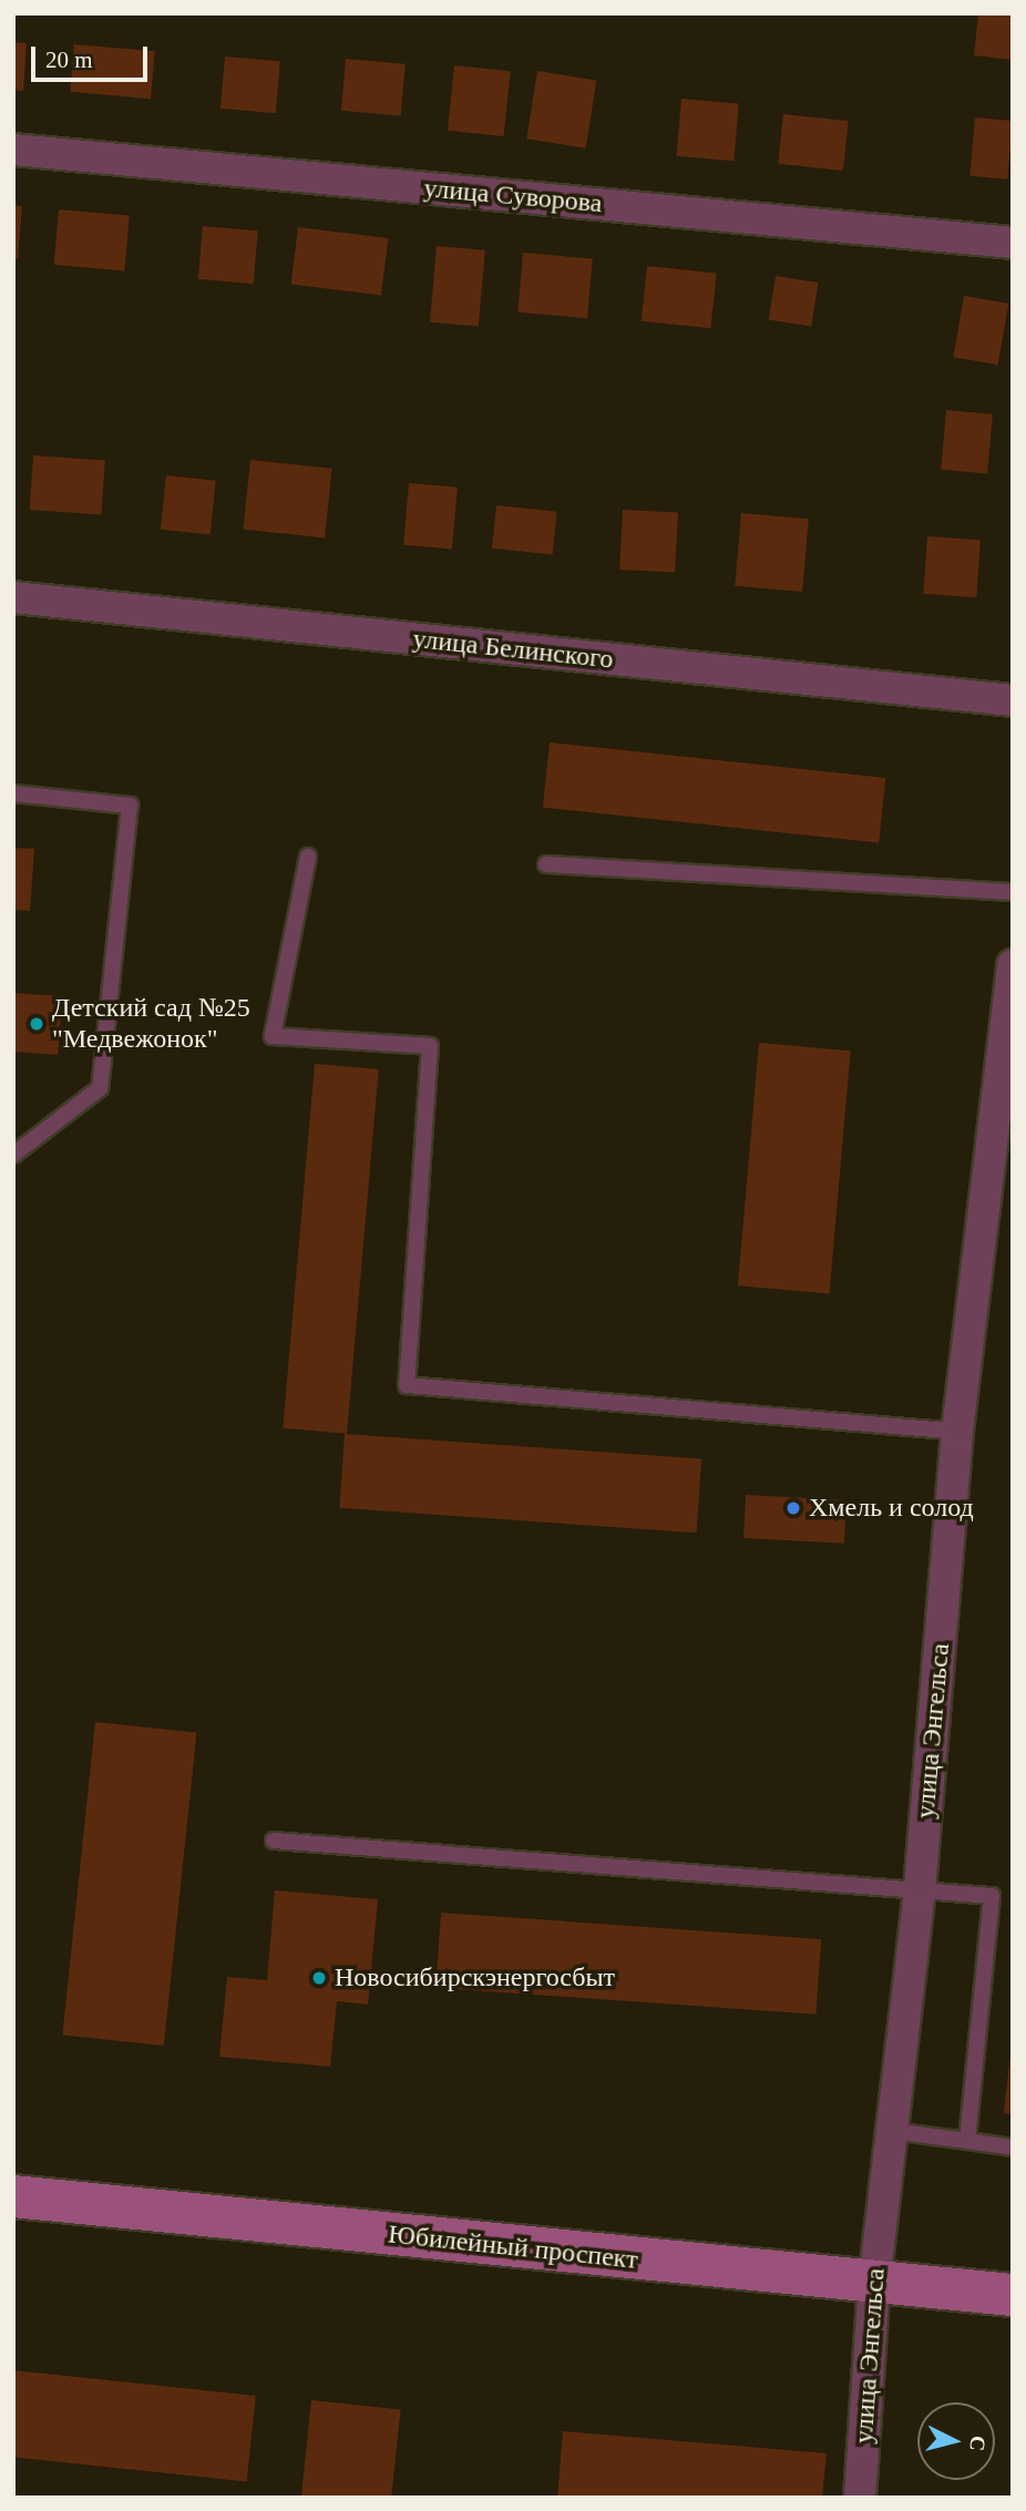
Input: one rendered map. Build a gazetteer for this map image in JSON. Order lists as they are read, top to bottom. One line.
{"streets":{"main road":["Юбилейный проспект"],"street":["улица Суворова","улица Белинского","улица Энгельса"]},"crossings":[["улица Энгельса","Юбилейный проспект"]],"places":["Детский сад №25 \"Медвежонок\"","Хмель и солод","Новосибирскэнергосбыт"],"scale_bar":"20 m","north":"right"}
